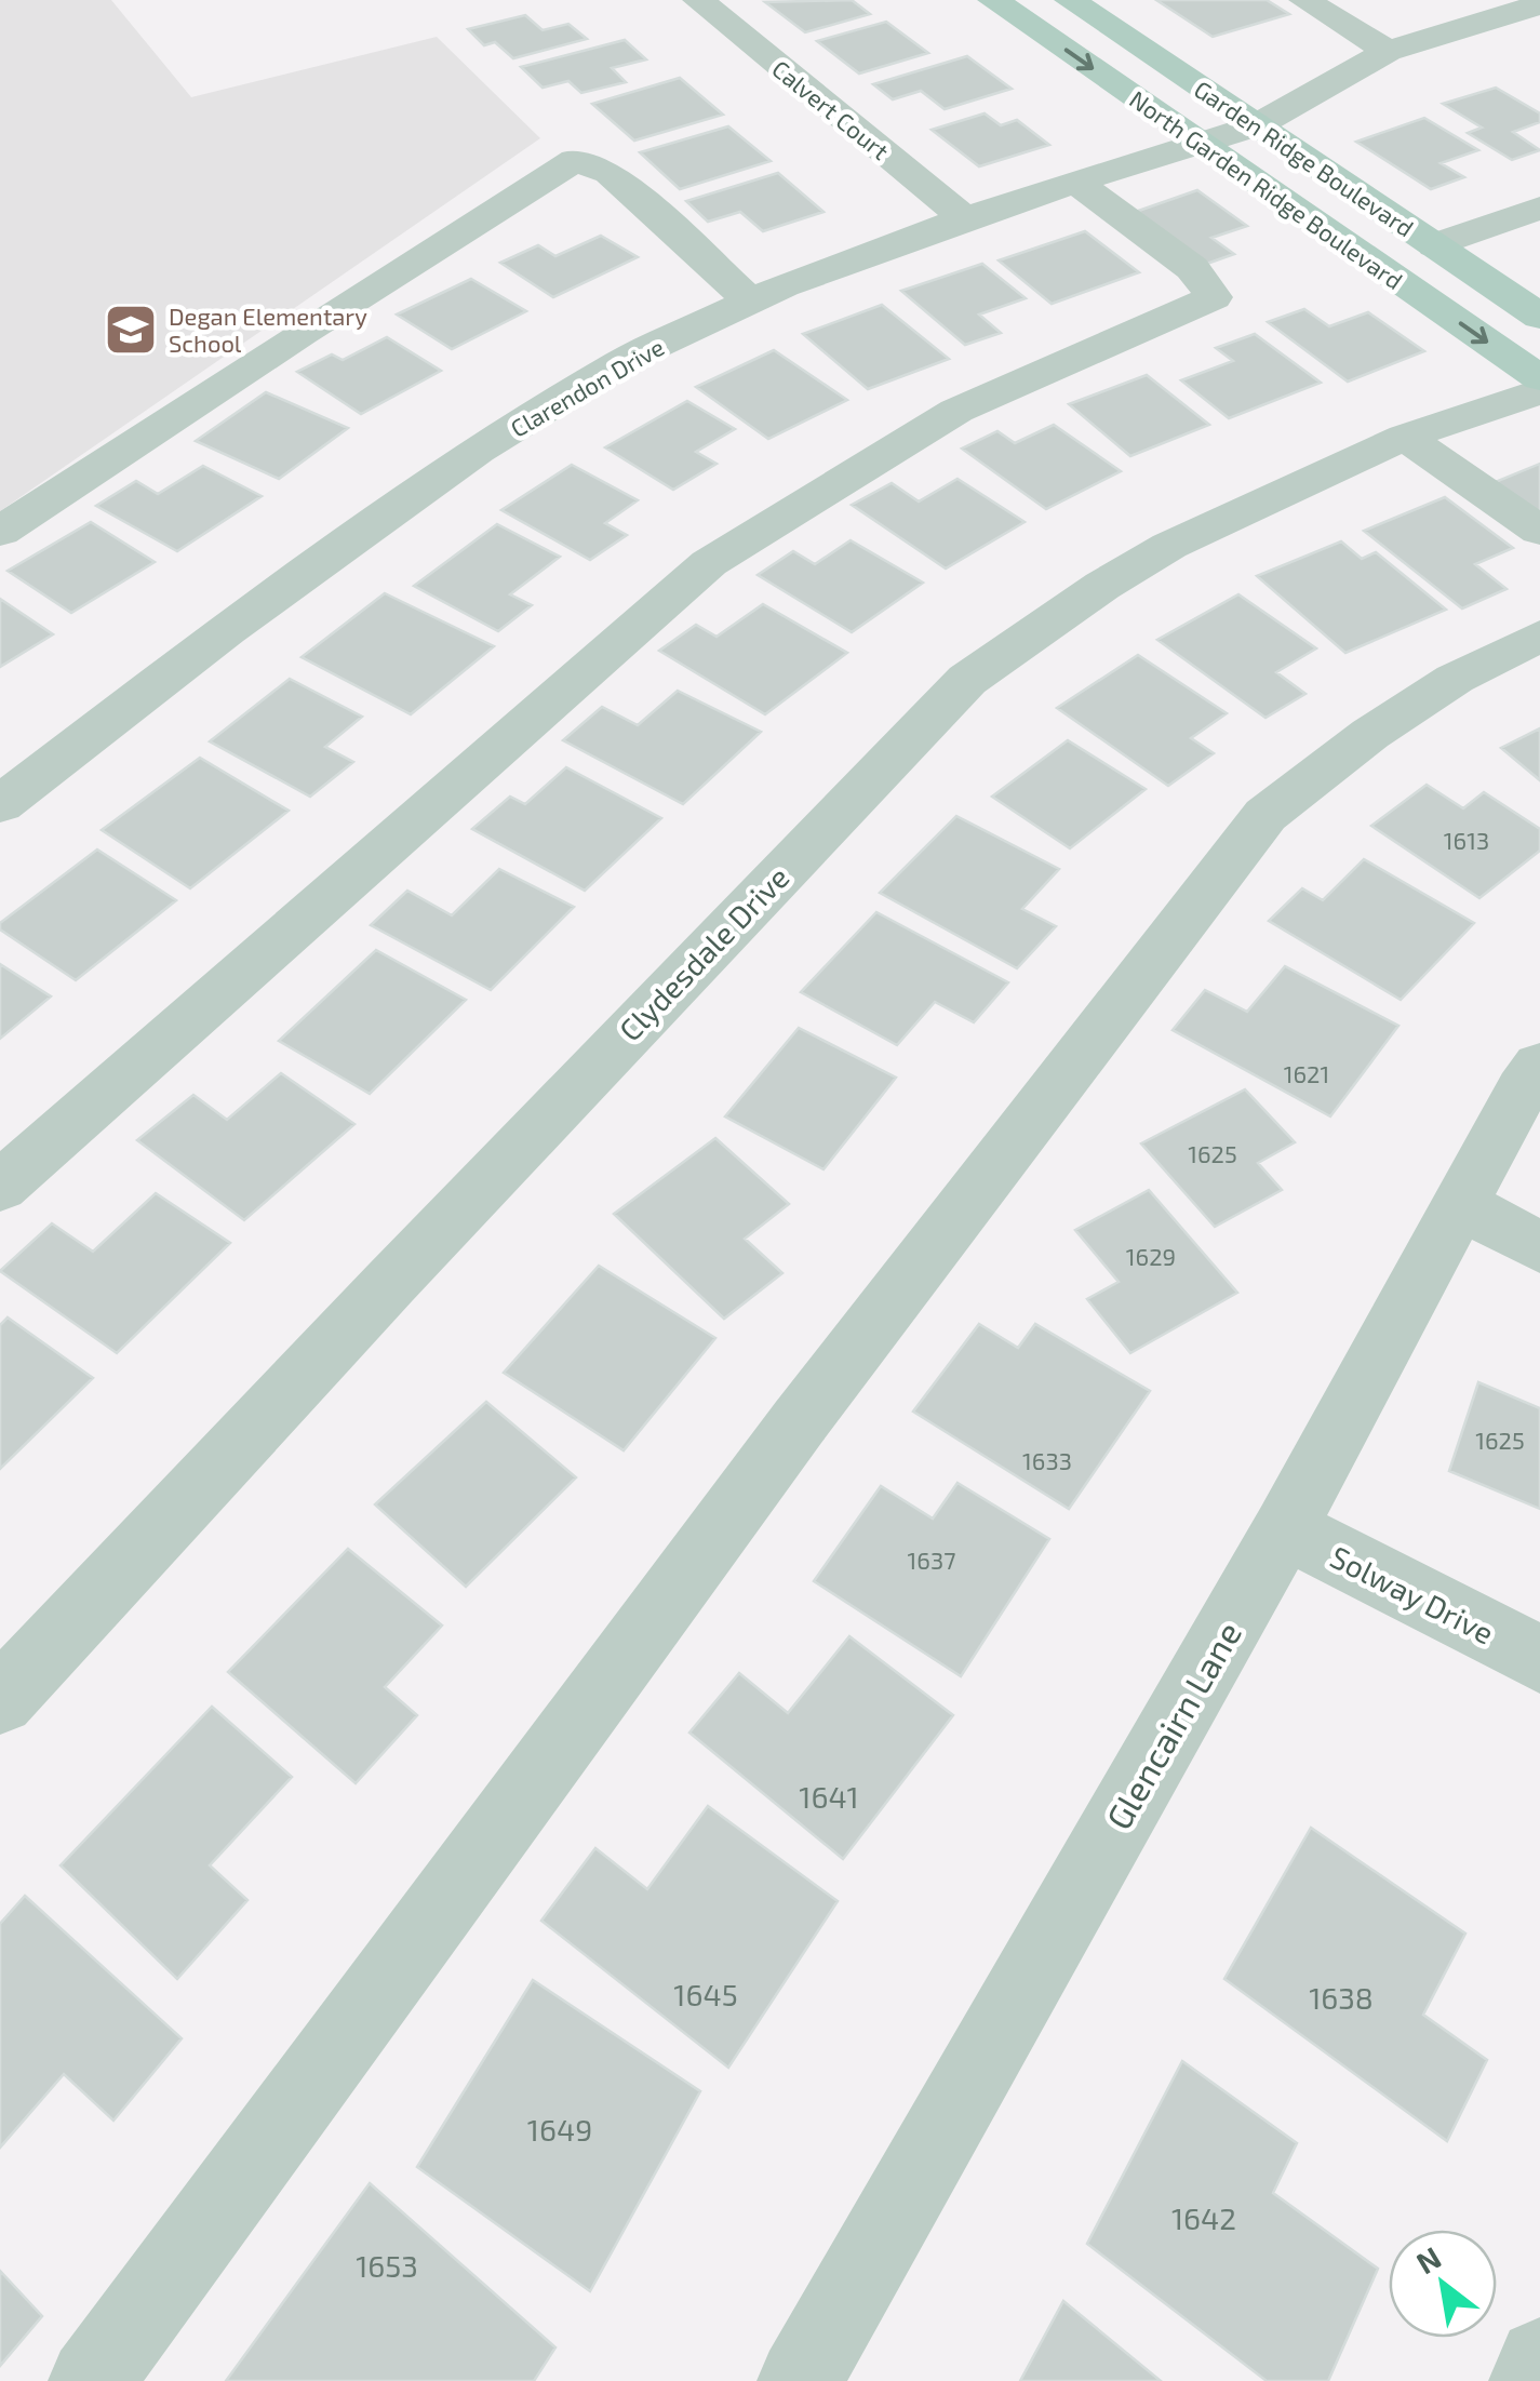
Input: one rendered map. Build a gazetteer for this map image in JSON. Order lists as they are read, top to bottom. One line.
{"streets":{"main road":["Garden Ridge Boulevard","North Garden Ridge Boulevard"],"street":["Calvert Court","Clarendon Drive","Clydesdale Drive","Solway Drive","Glencairn Lane"]},"crossings":[["Calvert Court","Clarendon Drive"],["Garden Ridge Boulevard","Clarendon Drive"],["North Garden Ridge Boulevard","Clarendon Drive"],["Solway Drive","Glencairn Lane"]],"one_way":["North Garden Ridge Boulevard"],"places":{"school or university":["Degan Elementary School"]},"house_numbers":["1613","1621","1625","1629","1625","1633","1637","1641","1645","1638","1649","1642","1653"],"north":"top left"}
